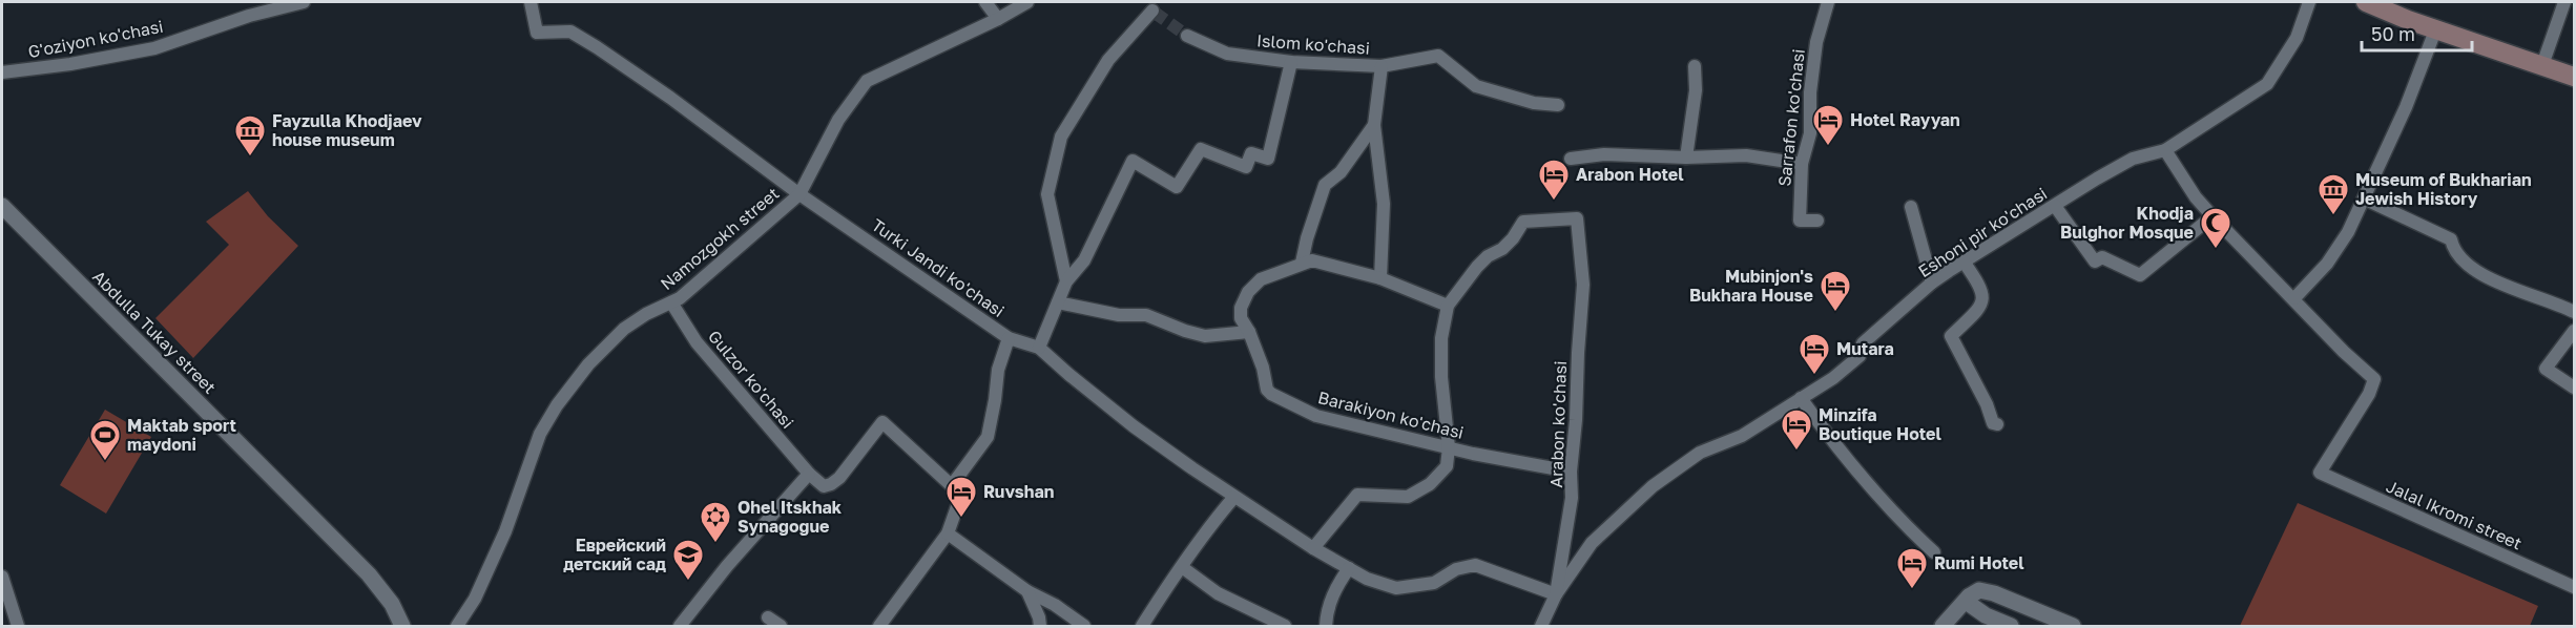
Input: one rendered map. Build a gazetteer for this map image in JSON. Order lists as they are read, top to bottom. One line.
{"streets":{"street":["G'oziyon ko'chasi","Islom ko'chasi","Sarrafon ko'chasi","Eshoni pir ko'chasi","Namozgokh street","Turki Jandi ko'chasi","Abdulla Tukay street","Gulzor ko'chasi","Barakiyon ko'chasi","Arabon ko'chasi","Jalal Ikromi street"]},"crossings":[["Islom ko'chasi","Barakiyon ko'chasi"],["Eshoni pir ko'chasi","Turki Jandi ko'chasi"],["Eshoni pir ko'chasi","Arabon ko'chasi"],["Namozgokh street","Turki Jandi ko'chasi"],["Namozgokh street","Gulzor ko'chasi"],["Turki Jandi ko'chasi","Arabon ko'chasi"],["Barakiyon ko'chasi","Arabon ko'chasi"]],"places":{"hotel":["Hotel Rayyan","Arabon Hotel","Mubinjon's Bukhara House","Mutara","Minzifa Boutique Hotel","Ruvshan","Rumi Hotel"],"museum":["Fayzulla Khodjaev house museum","Museum of Bukharian Jewish History"],"mosque":["Khodja Bulghor Mosque"],"sports":["Maktab sport maydoni"],"synagogue":["Ohel Itskhak Synagogue"],"school or university":["Еврейский детский сад"]},"scale_bar":"50 m"}
